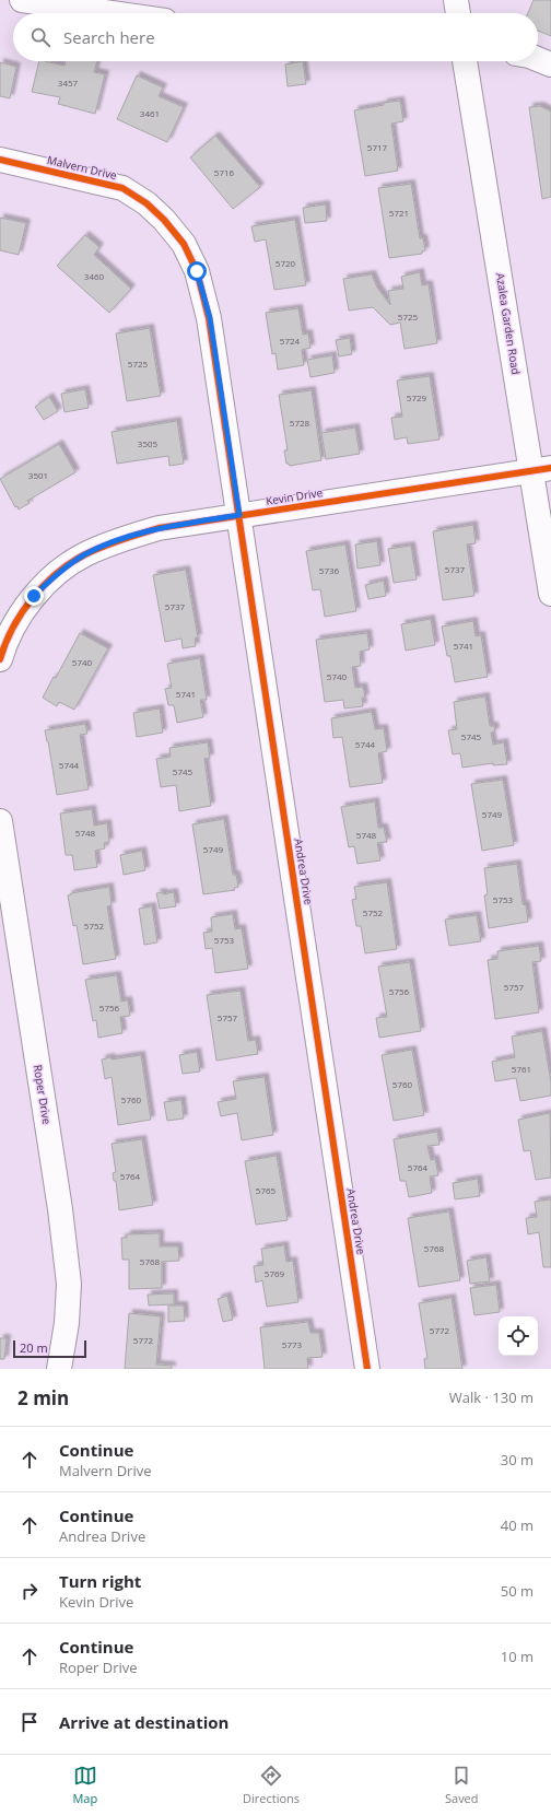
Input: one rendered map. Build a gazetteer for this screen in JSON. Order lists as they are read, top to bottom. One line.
{"streets":{"street":["Malvern Drive","Azalea Garden Road","Kevin Drive","Andrea Drive","Roper Drive"]},"crossings":[["Malvern Drive","Andrea Drive"],["Azalea Garden Road","Kevin Drive"],["Kevin Drive","Andrea Drive"]],"house_numbers":["3457","3461","5717","5716","5721","5720","3460","5725","5724","5725","5729","5728","3505","3501","5737","5736","5737","5741","5740","5740","5741","5745","5744","5744","5745","5749","5748","5748","5749","5753","5752","5752","5753","5757","5756","5756","5757","5761","5760","5760","5764","5764","5765","5768","5768","5769","5772","5772","5773"],"scale_bar":"20 m","page":{"search":"Search here","scale":"20 m","heading":["2 min","Walk · 130 m"],"list":[["Continue","Malvern Drive","30 m"],["Continue","Andrea Drive","40 m"],["Turn right","Kevin Drive","50 m"],["Continue","Roper Drive","10 m"],"Arrive at destination"],"nav":["Map","Directions","Saved"]}}
